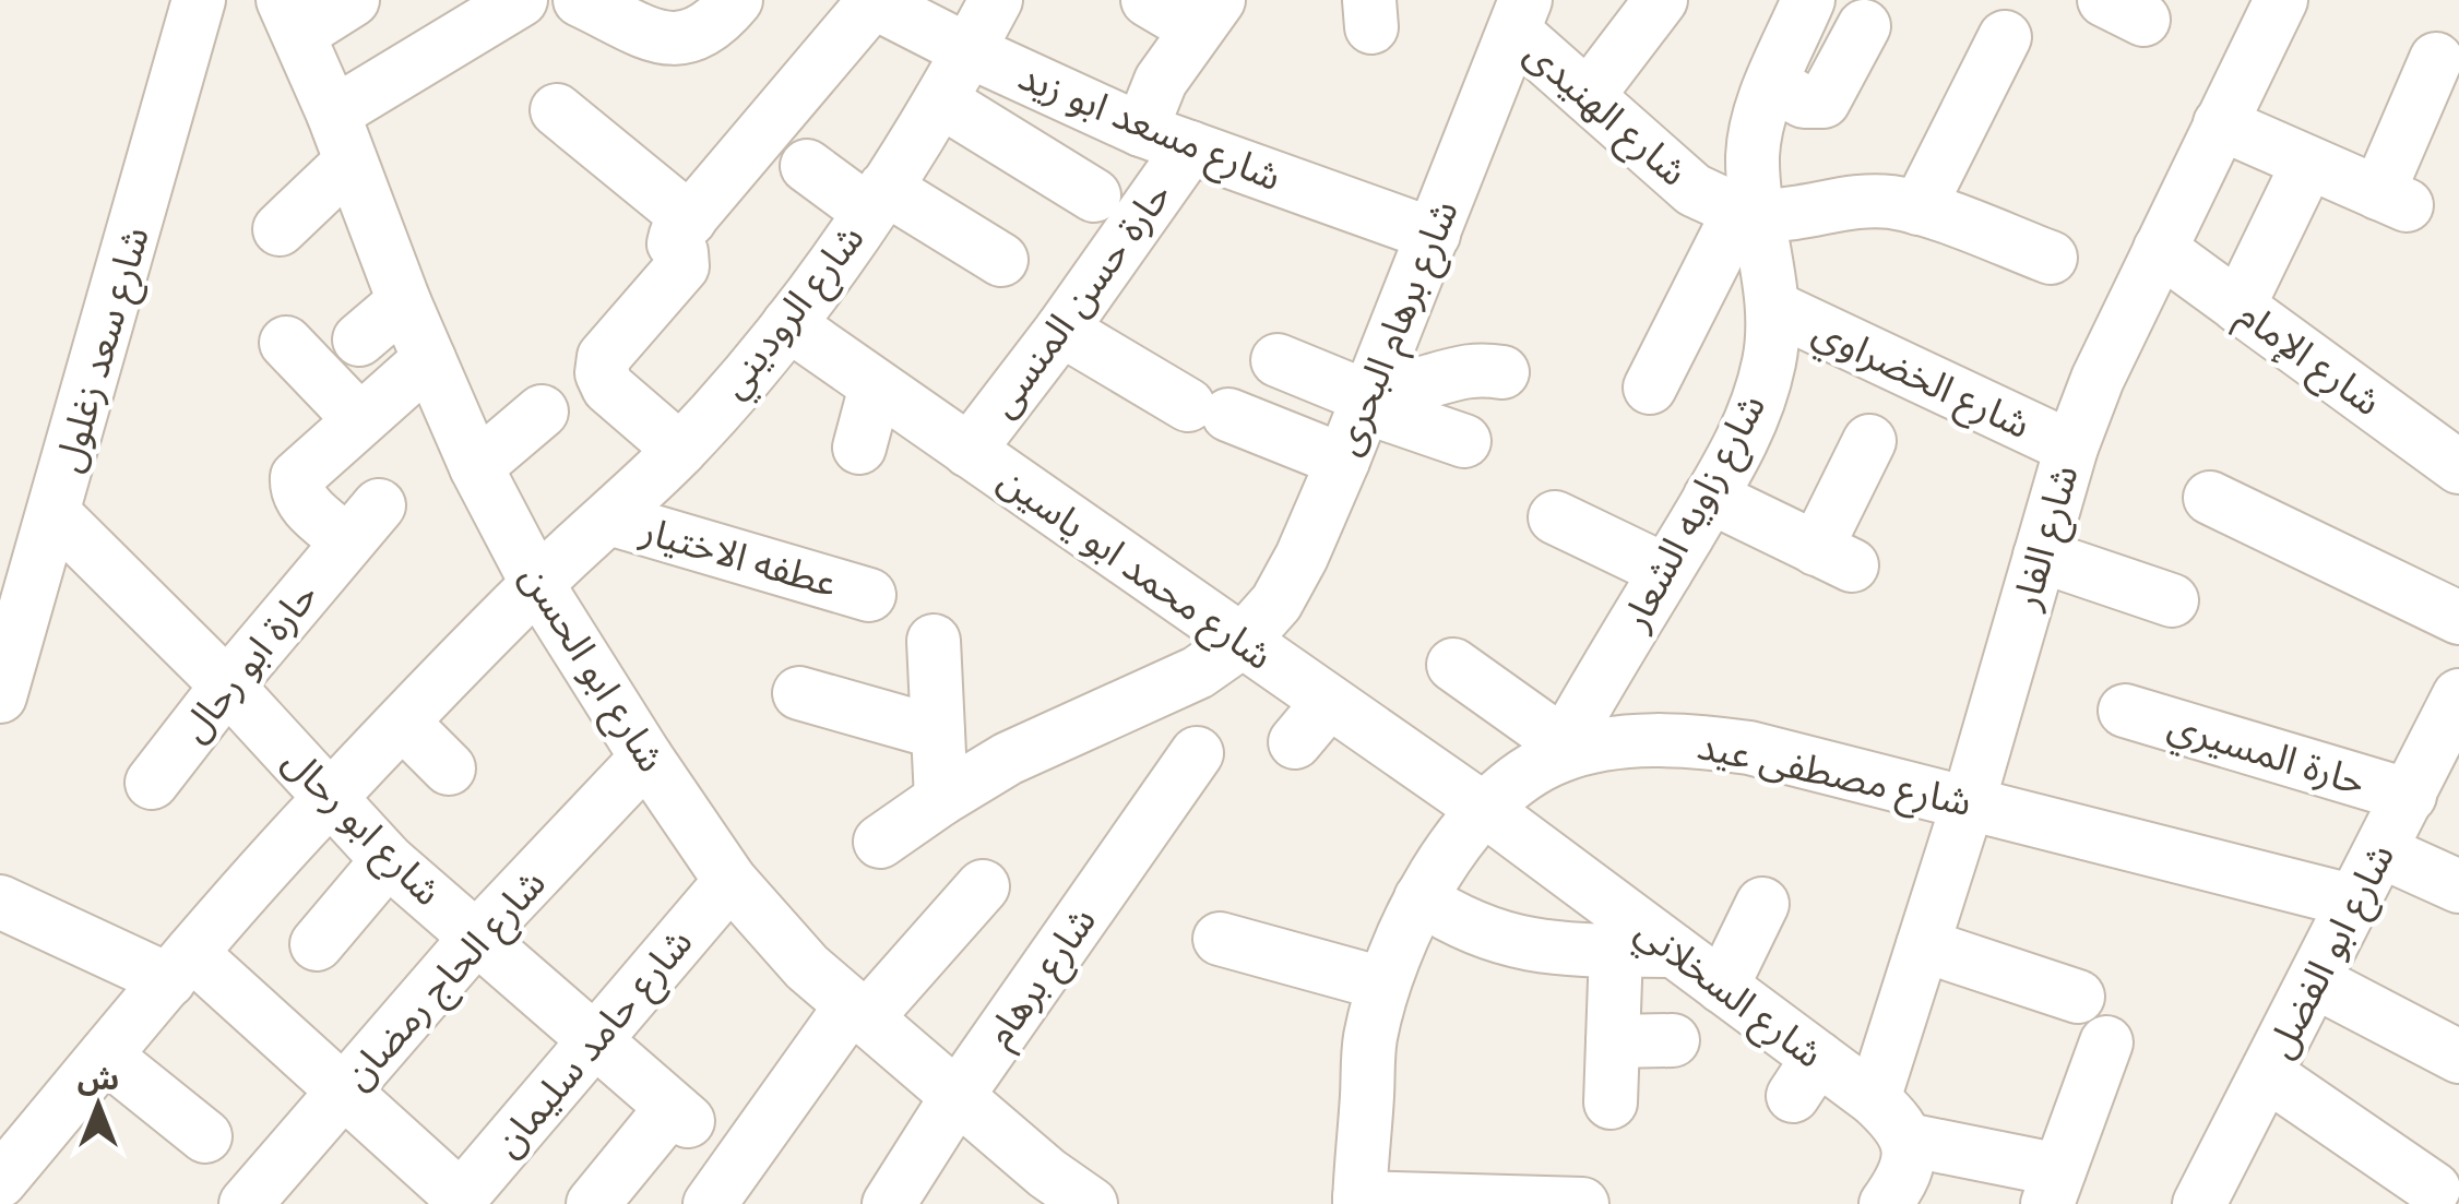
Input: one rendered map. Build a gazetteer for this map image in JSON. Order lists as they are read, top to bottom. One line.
{"streets":{"street":["شارع الهنيدى","شارع مسعد ابو زيد","حارة حسن المنسى","شارع الروديني","شارع برهام البحرى","شارع سعد زغلول","شارع الإمام","شارع الخضراوي","شارع زاويه الشعار","شارع الفار","عطفه الاختيار","شارع محمد ابو ياسين","حارة ابو رحال","شارع ابو الحسن","حارة المسيري","شارع مصطفى عيد","شارع ابو رحال","شارع ابو الفضل","شارع برهام","شارع الحاج رمضان","شارع السخلاني","شارع حامد سليمان"]},"crossings":[["شارع الهنيدى","شارع برهام البحرى"],["شارع الهنيدى","شارع زاويه الشعار"],["شارع مسعد ابو زيد","حارة حسن المنسى"],["شارع مسعد ابو زيد","شارع الروديني"],["شارع مسعد ابو زيد","شارع برهام البحرى"],["حارة حسن المنسى","شارع محمد ابو ياسين"],["شارع الروديني","عطفه الاختيار"],["شارع الروديني","شارع محمد ابو ياسين"],["شارع الروديني","شارع ابو الحسن"],["شارع الروديني","شارع ابو رحال"],["شارع برهام البحرى","شارع محمد ابو ياسين"],["شارع سعد زغلول","شارع ابو رحال"],["شارع الإمام","شارع الفار"],["شارع الخضراوي","شارع زاويه الشعار"],["شارع الخضراوي","شارع الفار"],["شارع زاويه الشعار","شارع مصطفى عيد"],["شارع الفار","شارع مصطفى عيد"],["شارع الفار","شارع السخلاني"],["شارع محمد ابو ياسين","شارع مصطفى عيد"],["شارع محمد ابو ياسين","شارع السخلاني"],["حارة ابو رحال","شارع ابو الحسن"],["حارة ابو رحال","شارع ابو رحال"],["شارع ابو الحسن","شارع برهام"],["شارع ابو الحسن","شارع الحاج رمضان"],["شارع ابو الحسن","شارع حامد سليمان"],["حارة المسيري","شارع ابو الفضل"],["شارع مصطفى عيد","شارع ابو الفضل"],["شارع مصطفى عيد","شارع السخلاني"],["شارع ابو رحال","شارع الحاج رمضان"],["شارع ابو رحال","شارع حامد سليمان"]],"north":"top"}
